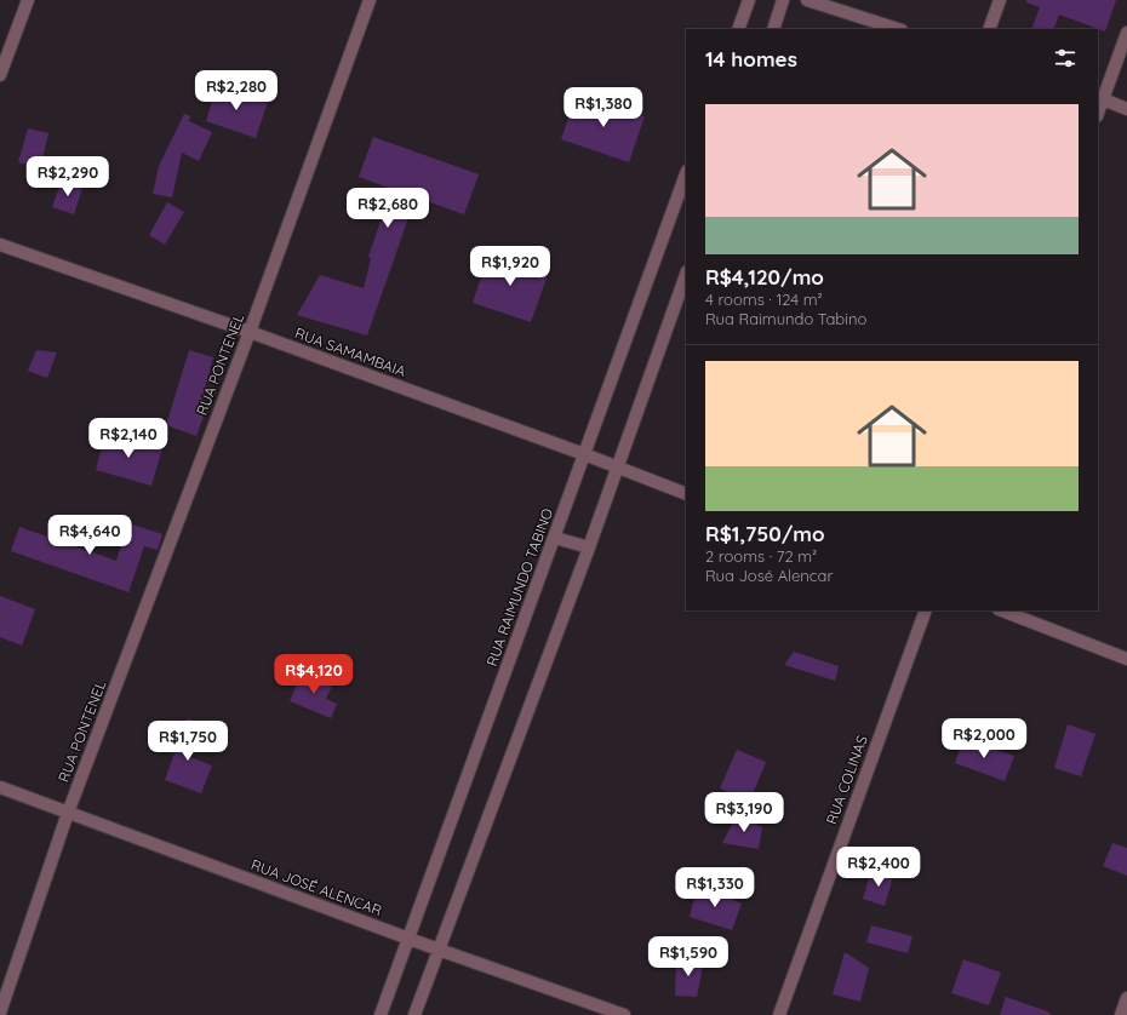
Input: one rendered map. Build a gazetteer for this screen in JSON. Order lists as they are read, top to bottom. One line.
{"streets":{"street":["RUA SAMAMBAIA","RUA PONTENEL","RUA RAIMUNDO TABINO","RUA COLINAS","RUA JOSÉ ALENCAR"]},"crossings":[["RUA SAMAMBAIA","RUA PONTENEL"],["RUA SAMAMBAIA","RUA RAIMUNDO TABINO"],["RUA PONTENEL","RUA JOSÉ ALENCAR"],["RUA RAIMUNDO TABINO","RUA JOSÉ ALENCAR"]],"page":{"heading":"14 homes","price":["R$2,280","R$1,380","R$2,290","R$2,680","R$1,920","R$2,140","R$4,640","R$4,120","R$2,000","R$1,750","R$3,190","R$2,400","R$1,330","R$1,590"],"list":[{"name":"R$4,120/mo","note":"4 rooms · 124 m² · Rua Raimundo Tabino"},{"name":"R$1,750/mo","note":"2 rooms · 72 m² · Rua José Alencar"}]}}
